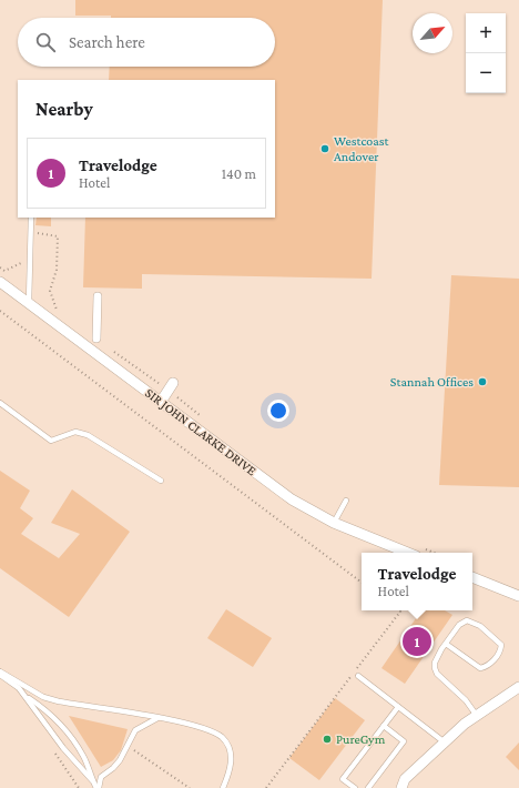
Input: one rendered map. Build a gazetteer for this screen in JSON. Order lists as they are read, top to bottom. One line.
{"streets":{"street":["SIR JOHN CLARKE DRIVE"]},"places":["Westcoast Andover","Stannah Offices","PureGym"],"north":"top right","page":{"map_buttons":["+","−"],"search":"Search here","heading":"Nearby","list":[{"mark":"1","name":"Travelodge","note":"Hotel","value":"140 m"}],"popup":["Travelodge","Hotel"],"pins":"1"}}
